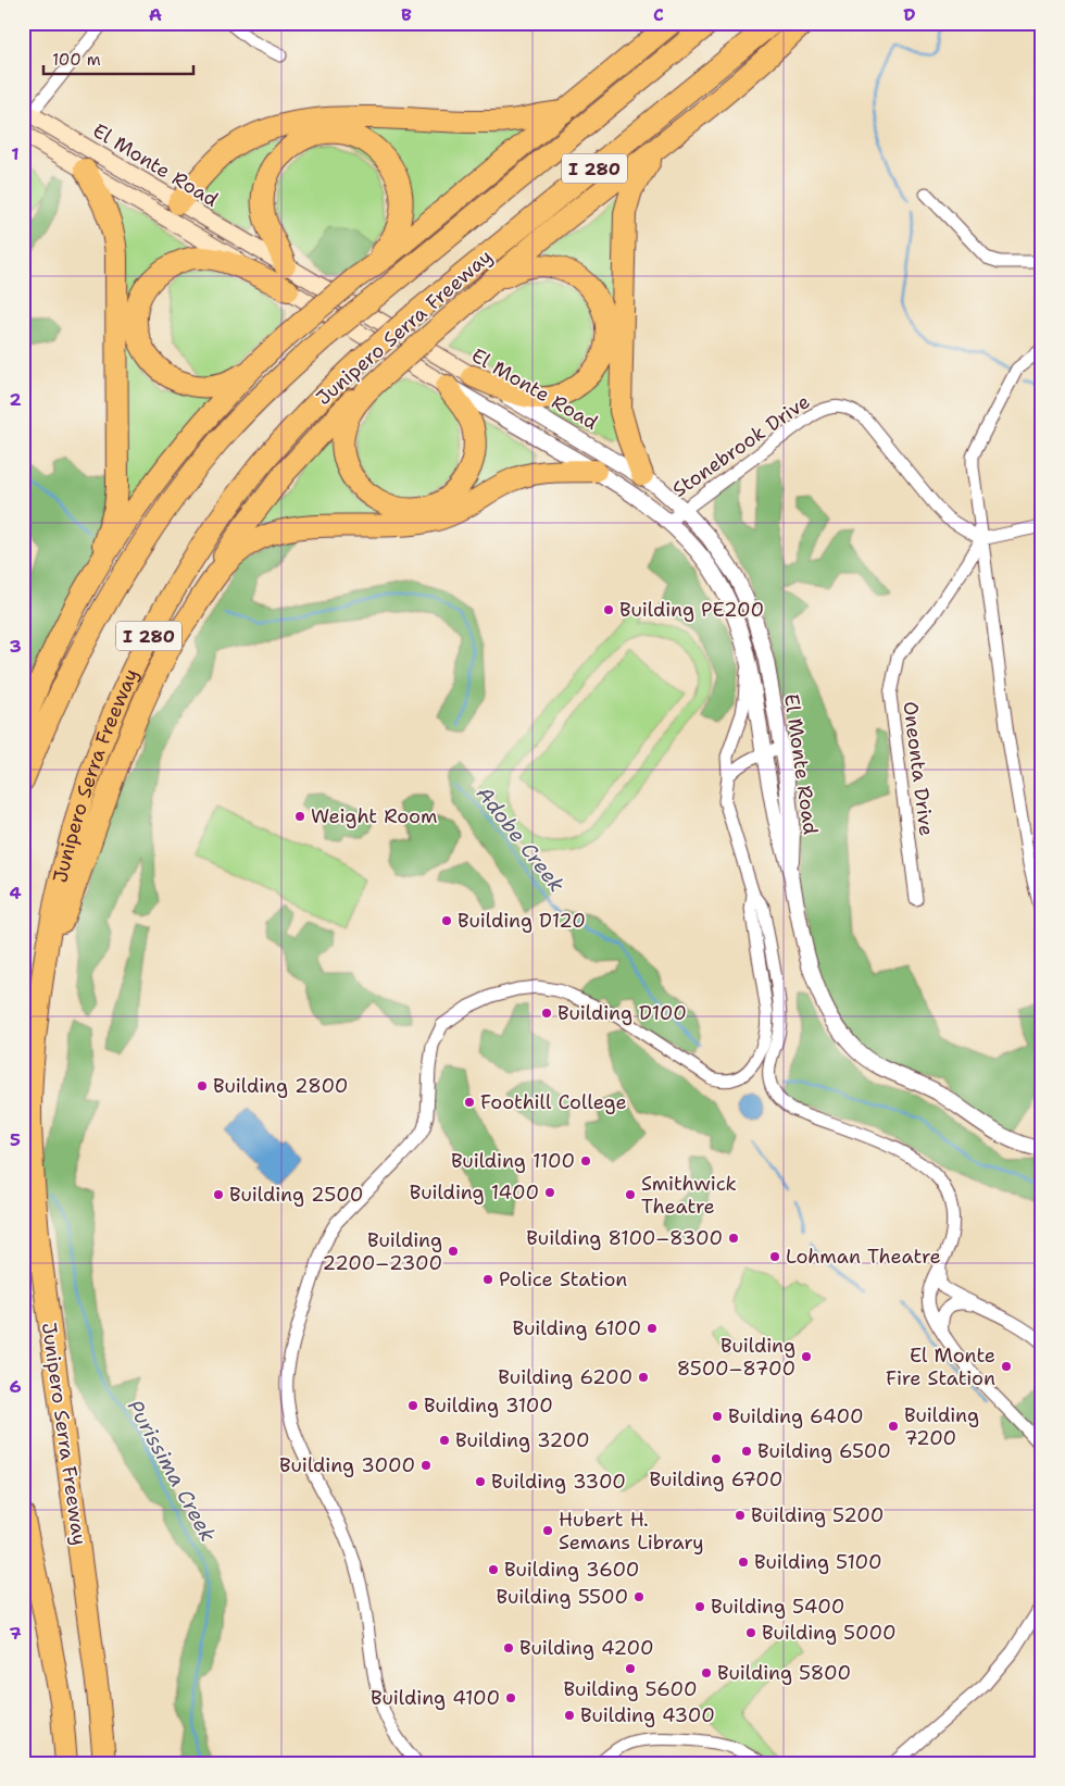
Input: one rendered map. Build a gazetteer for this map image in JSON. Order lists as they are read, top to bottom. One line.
{"streets":{"highway":["I 280","Junipero Serra Freeway"],"main road":["El Monte Road"],"street":["Stonebrook Drive","Oneonta Drive"]},"crossings":[["El Monte Road","Stonebrook Drive"],["Stonebrook Drive","Oneonta Drive"]],"water":["Adobe Creek","Purissima Creek"],"places":["Building PE200","Weight Room","Building D120","Building D100","Building 2800","Foothill College","Building 1100","Building 1400","Building 2500","Smithwick Theatre","Building 8100–8300","Building 2200–2300","Lohman Theatre","Police Station","Building 6100","Building 8500–8700","El Monte Fire Station","Building 6200","Building 3100","Building 6400","Building 7200","Building 3200","Building 6500","Building 6700","Building 3000","Building 3300","Building 5200","Hubert H. Semans Library","Building 5100","Building 3600","Building 5500","Building 5400","Building 5000","Building 4200","Building 5600","Building 5800","Building 4100","Building 4300"],"scale_bar":"100 m","grid":{"columns":["A","B","C","D"],"rows":["1","2","3","4","5","6","7"]}}
